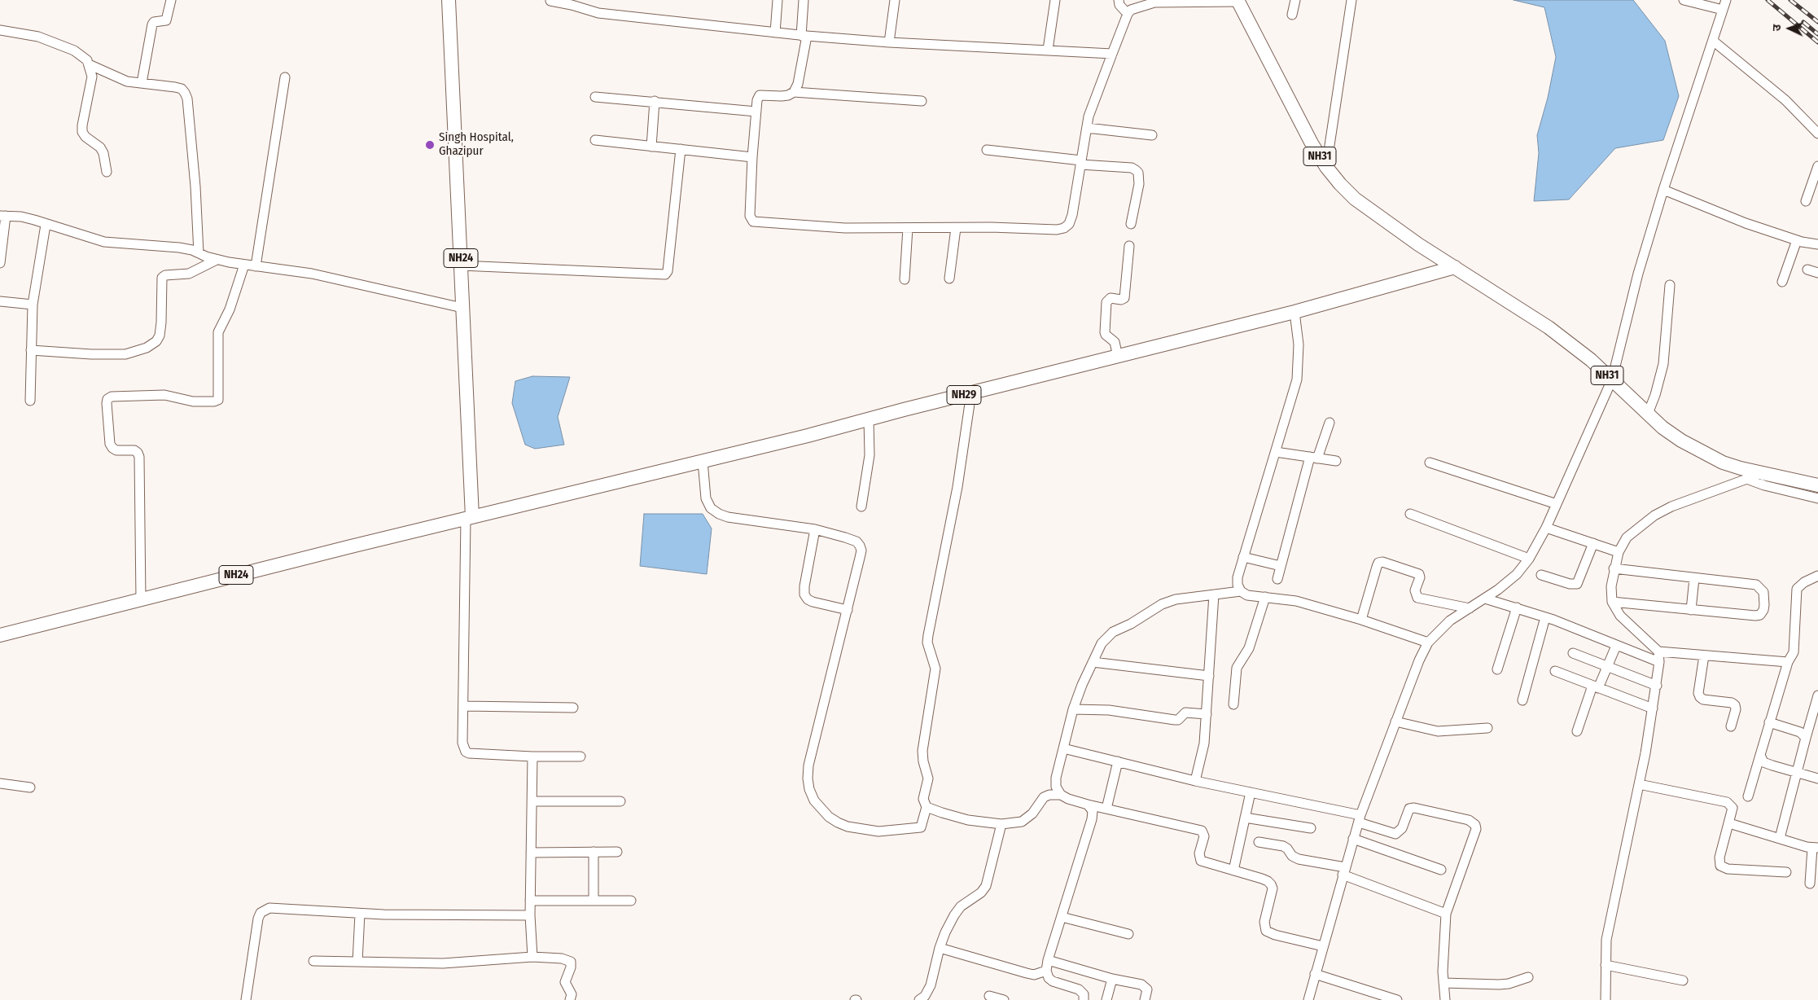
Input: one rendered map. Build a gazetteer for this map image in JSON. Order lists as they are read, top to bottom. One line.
{"streets":{"highway":["NH31","NH24","NH29"]},"crossings":[["NH31","NH29"],["NH24","NH29"]],"places":["Singh Hospital, Ghazipur"],"north":"left"}
